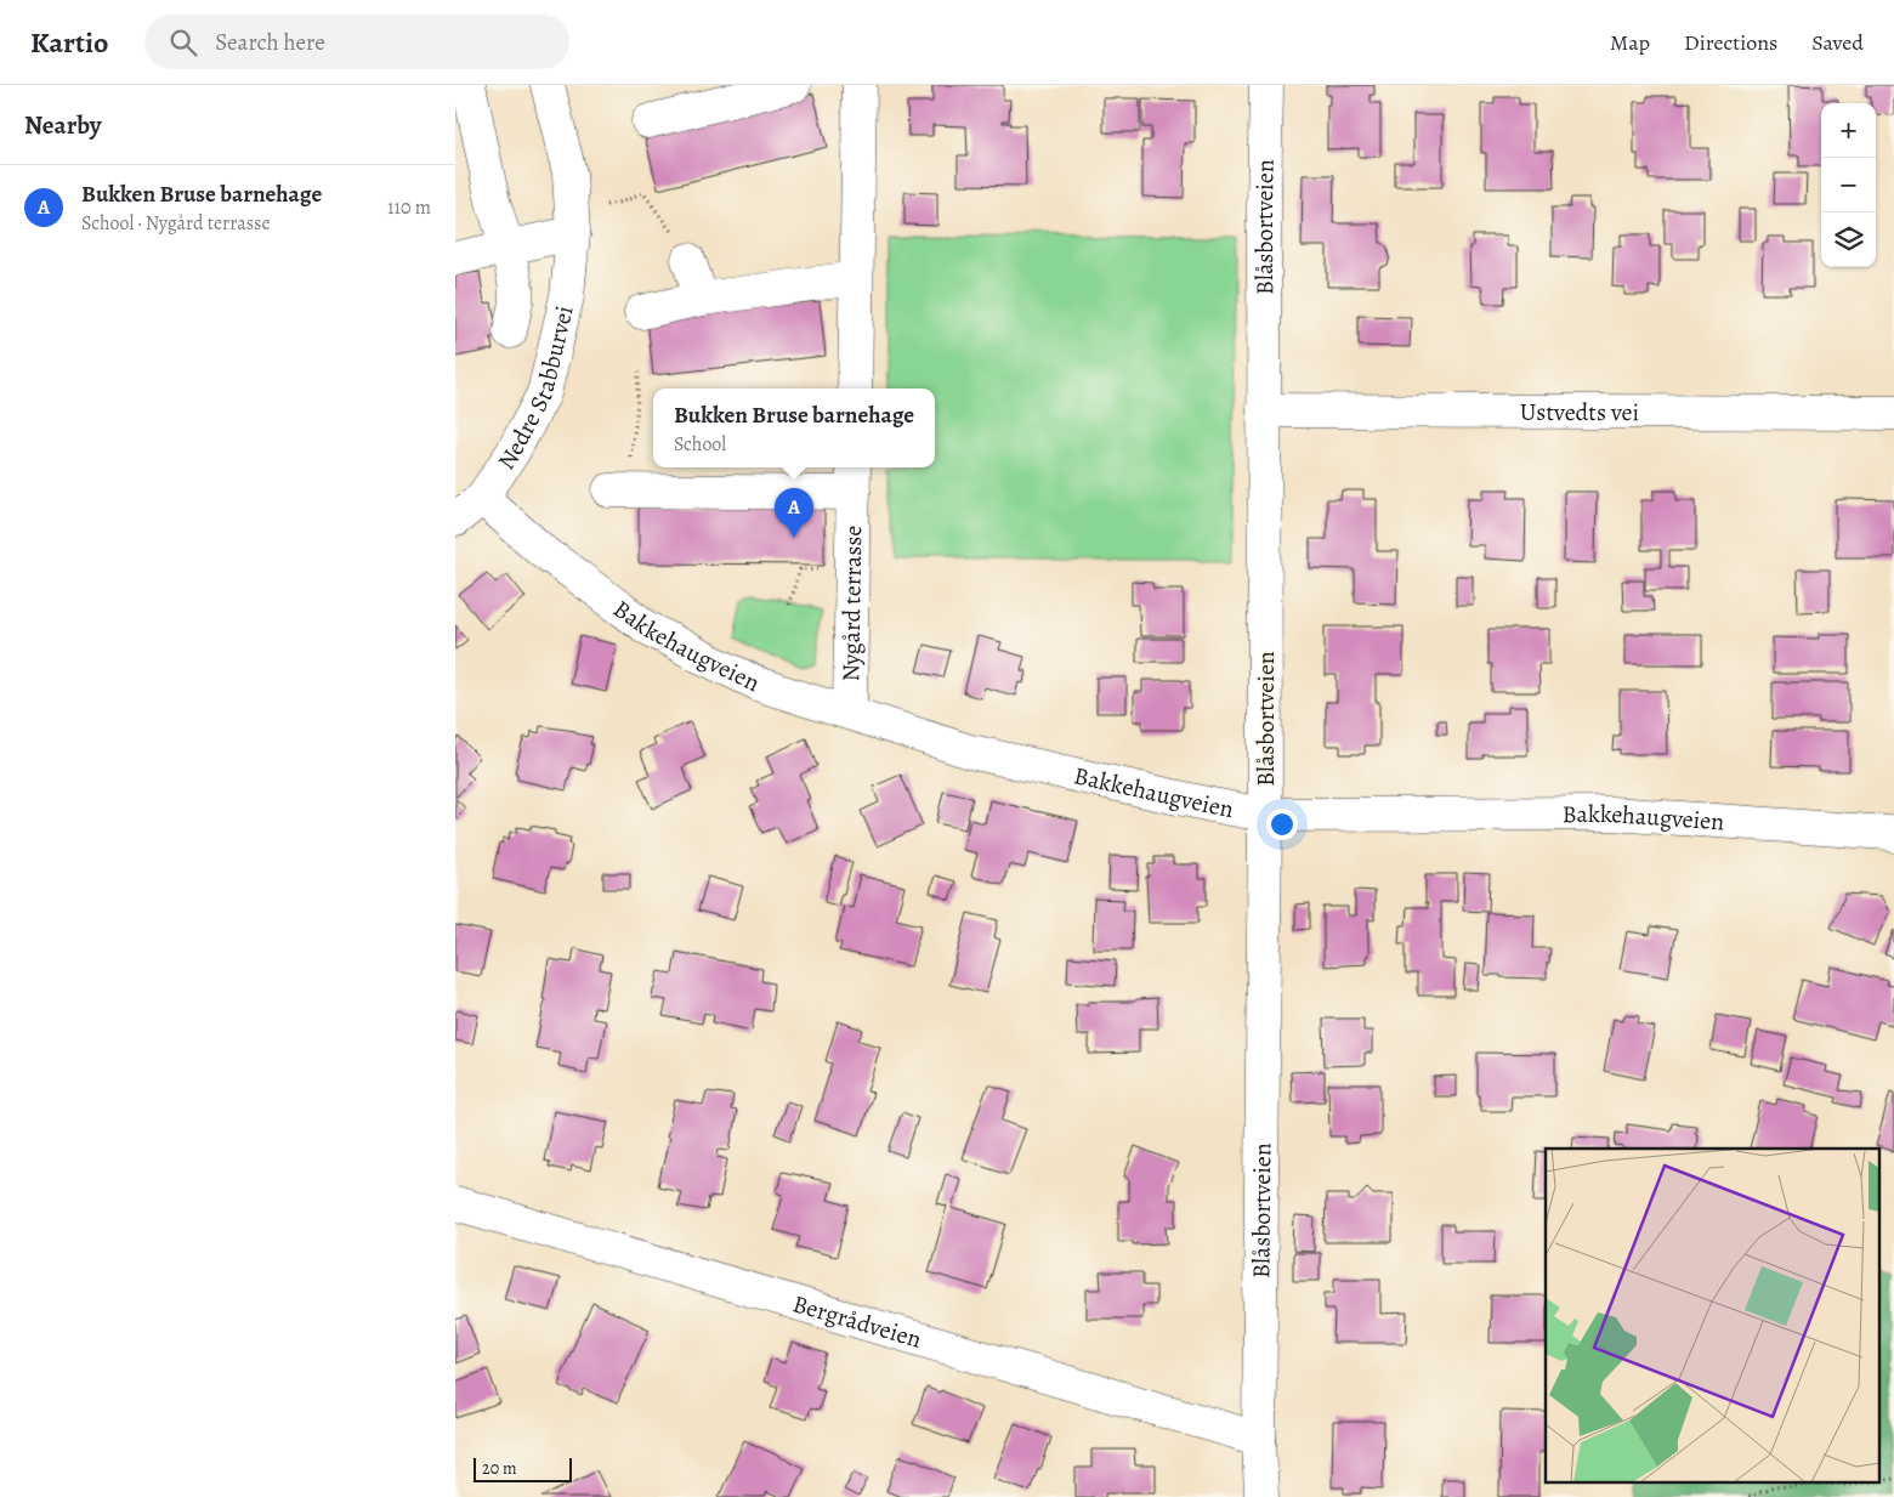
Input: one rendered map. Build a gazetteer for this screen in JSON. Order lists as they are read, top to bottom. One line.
{"streets":{"street":["Blåsbortveien","Nedre Stabburvei","Ustvedts vei","Nygård terrasse","Bakkehaugveien","Bergrådveien"]},"crossings":[["Blåsbortveien","Ustvedts vei"],["Blåsbortveien","Bakkehaugveien"],["Blåsbortveien","Bergrådveien"],["Nedre Stabburvei","Bakkehaugveien"],["Nygård terrasse","Bakkehaugveien"]],"scale_bar":"20 m","page":{"header":"Kartio","search":"Search here","nav":["Map","Directions","Saved"],"heading":"Nearby","map_buttons":["+","−"],"list":[{"mark":"A","name":"Bukken Bruse barnehage","note":"School · Nygård terrasse","value":"110 m"}],"popup":["Bukken Bruse barnehage","School"],"pins":"A","scale":"20 m"}}
